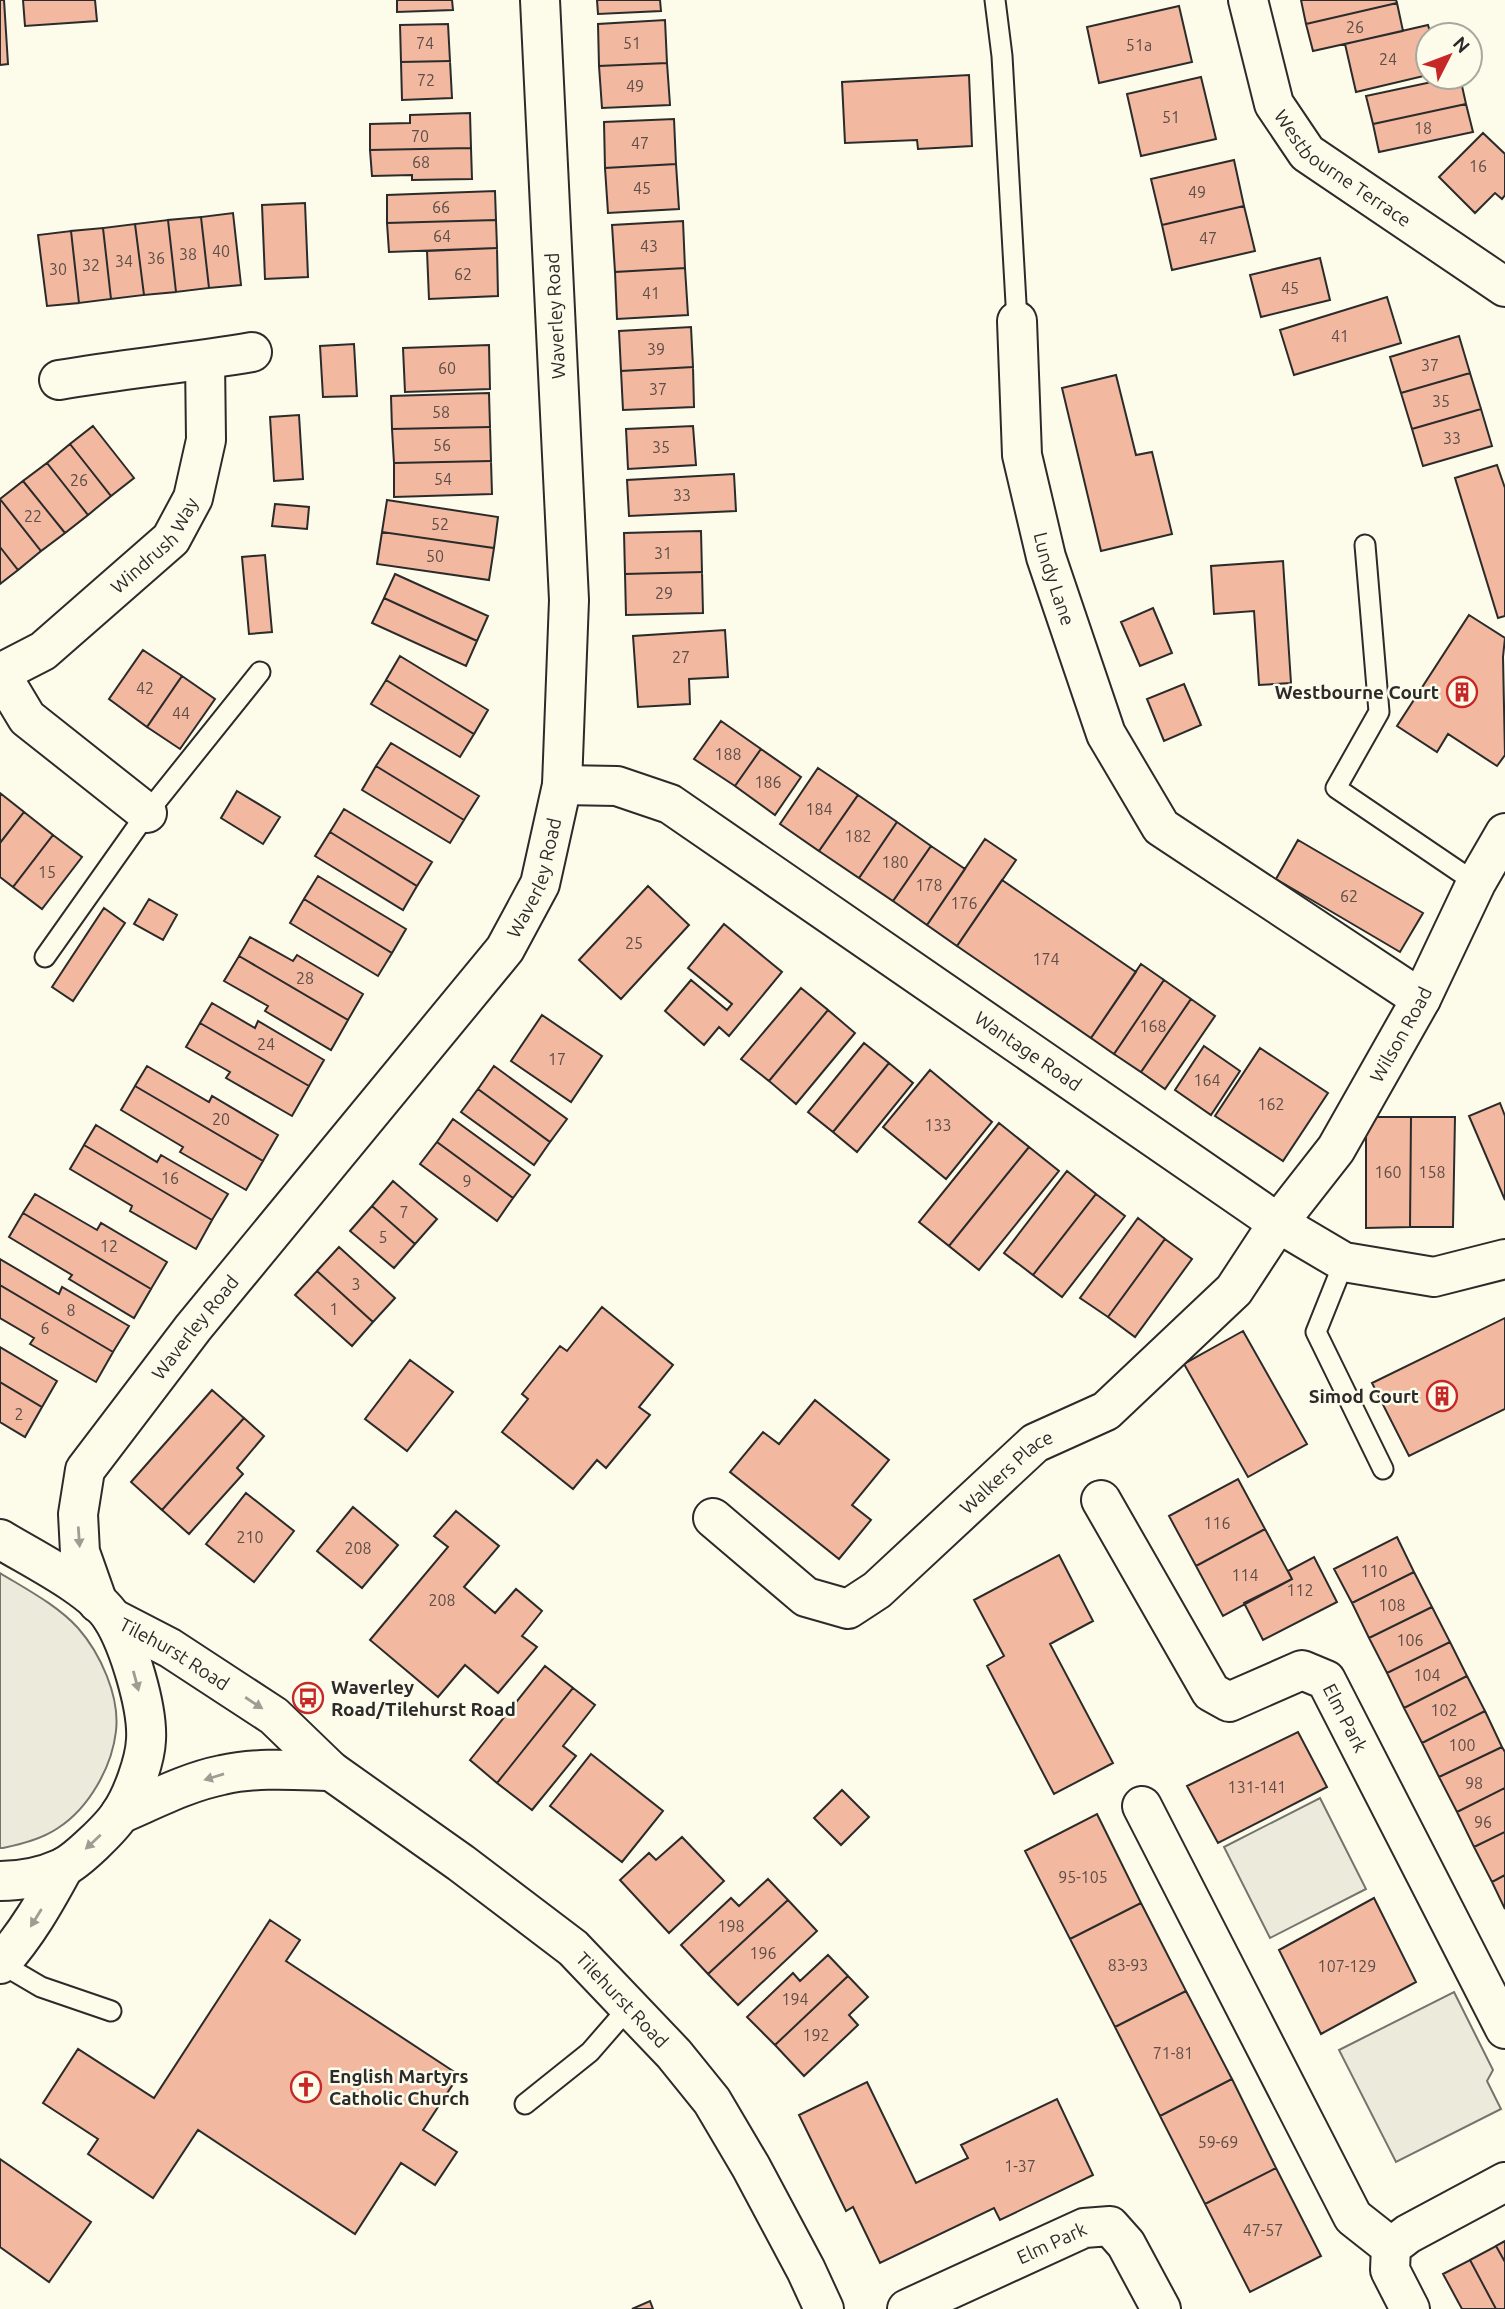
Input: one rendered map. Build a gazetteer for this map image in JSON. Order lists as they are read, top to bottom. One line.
{"streets":{"street":["Westbourne Terrace","Waverley Road","Windrush Way","Lundy Lane","Wilson Road","Wantage Road","Walkers Place","Tilehurst Road","Elm Park"]},"crossings":[["Waverley Road","Wantage Road"],["Waverley Road","Tilehurst Road"],["Lundy Lane","Wilson Road"],["Wilson Road","Wantage Road"],["Wilson Road","Walkers Place"],["Wantage Road","Walkers Place"]],"one_way":["Waverley Road"],"places":{"building":["Westbourne Court","Simod Court"],"bus stop":["Waverley Road/Tilehurst Road"],"church":["English Martyrs Catholic Church"]},"house_numbers":["26","74","51","51a","24","72","49","51","18","70","47","68","16","45","49","66","64","47","43","40","38","36","34","32","30","62","45","41","41","39","37","60","37","35","58","33","56","35","54","26","33","22","52","31","50","29","27","42","44","188","186","184","182","180","15","178","62","176","25","174","28","168","24","17","164","162","20","133","160","158","16","9","7","5","12","3","1","8","6","2","116","210","208","110","114","112","208","108","106","104","102","100","98","131-141","96","95-105","198","196","83-93","107-129","194","192","71-81","59-69","1-37","47-57"],"north":"top right"}
